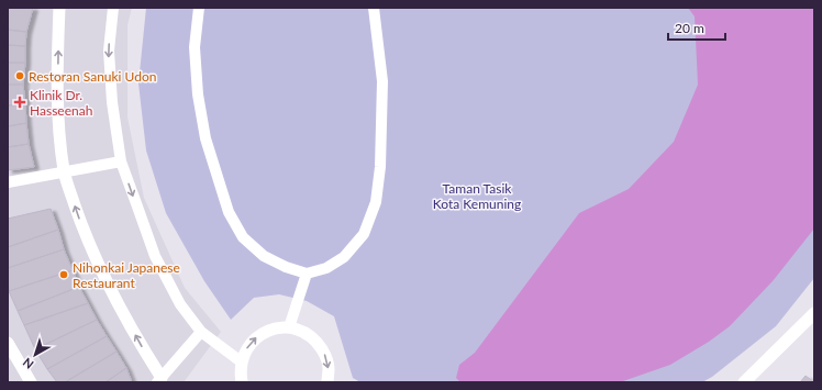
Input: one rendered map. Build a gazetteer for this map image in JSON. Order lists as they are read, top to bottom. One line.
{"parks":["Taman Tasik Kota Kemuning"],"places":{"other":["Restoran Sanuki Udon","Nihonkai Japanese Restaurant"],"health":["Klinik Dr. Hasseenah"]},"scale_bar":"20 m","north":"bottom left"}
